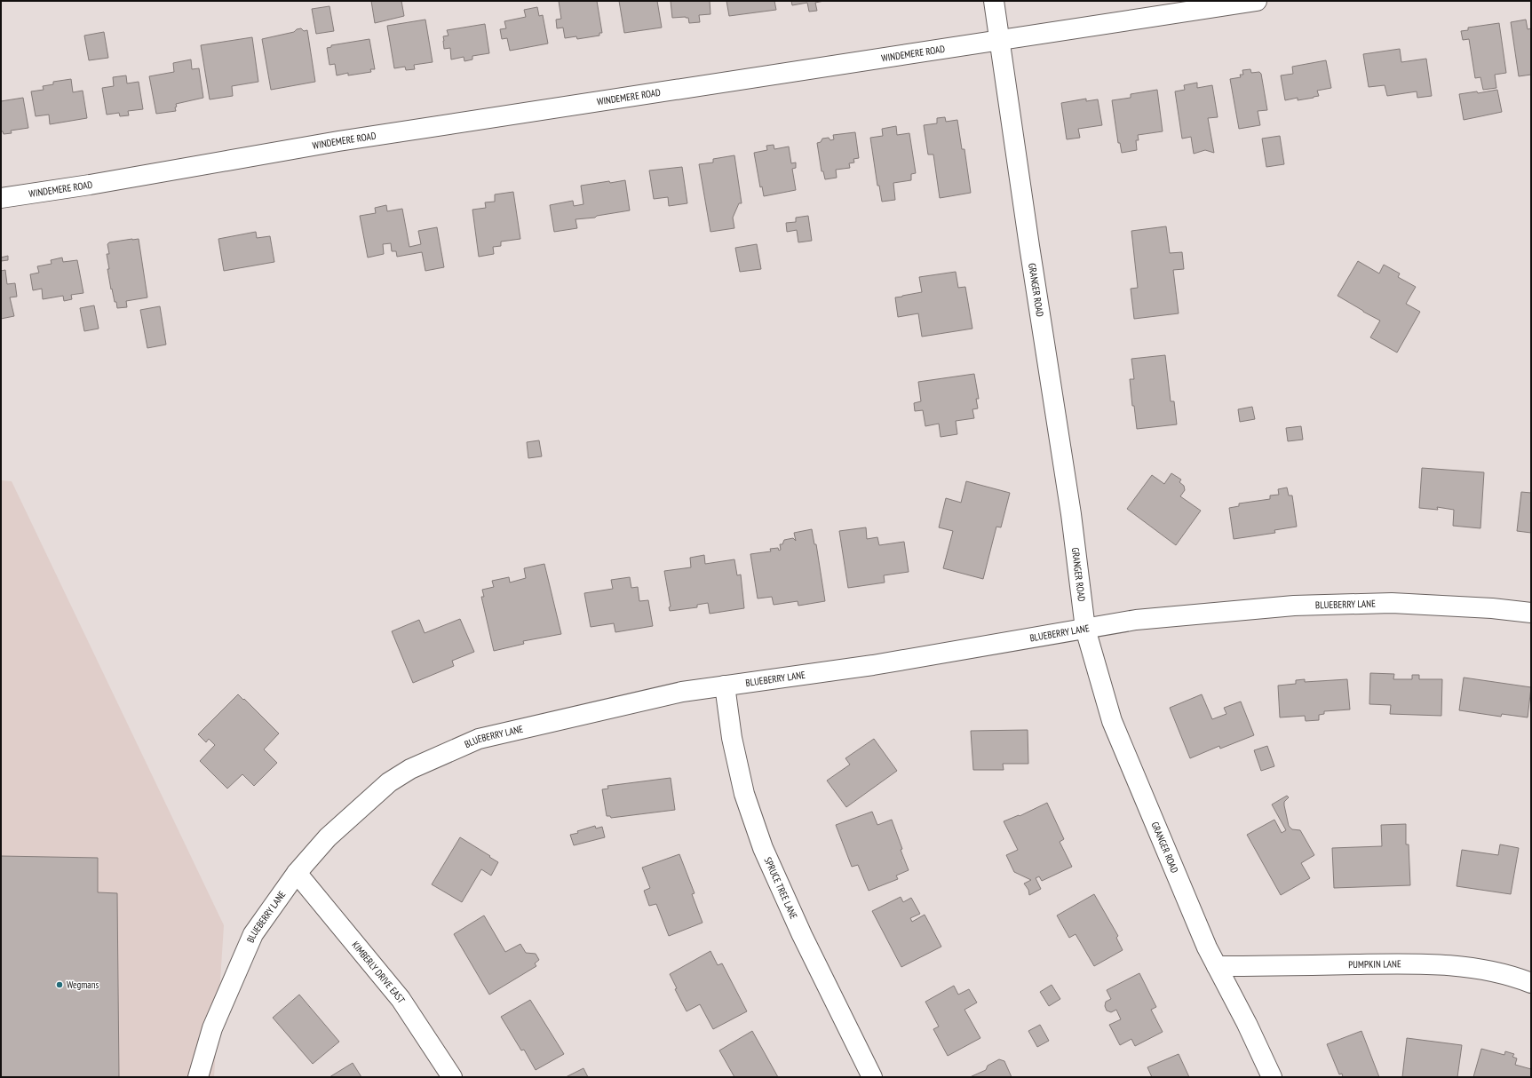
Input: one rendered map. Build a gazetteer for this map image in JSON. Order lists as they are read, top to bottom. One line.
{"streets":{"street":["WINDEMERE ROAD","GRANGER ROAD","BLUEBERRY LANE","SPRUCE TREE LANE","PUMPKIN LANE","KIMBERLY DRIVE EAST"]},"crossings":[["WINDEMERE ROAD","GRANGER ROAD"],["GRANGER ROAD","BLUEBERRY LANE"],["GRANGER ROAD","PUMPKIN LANE"],["BLUEBERRY LANE","SPRUCE TREE LANE"],["BLUEBERRY LANE","KIMBERLY DRIVE EAST"]],"places":["Wegmans"]}
